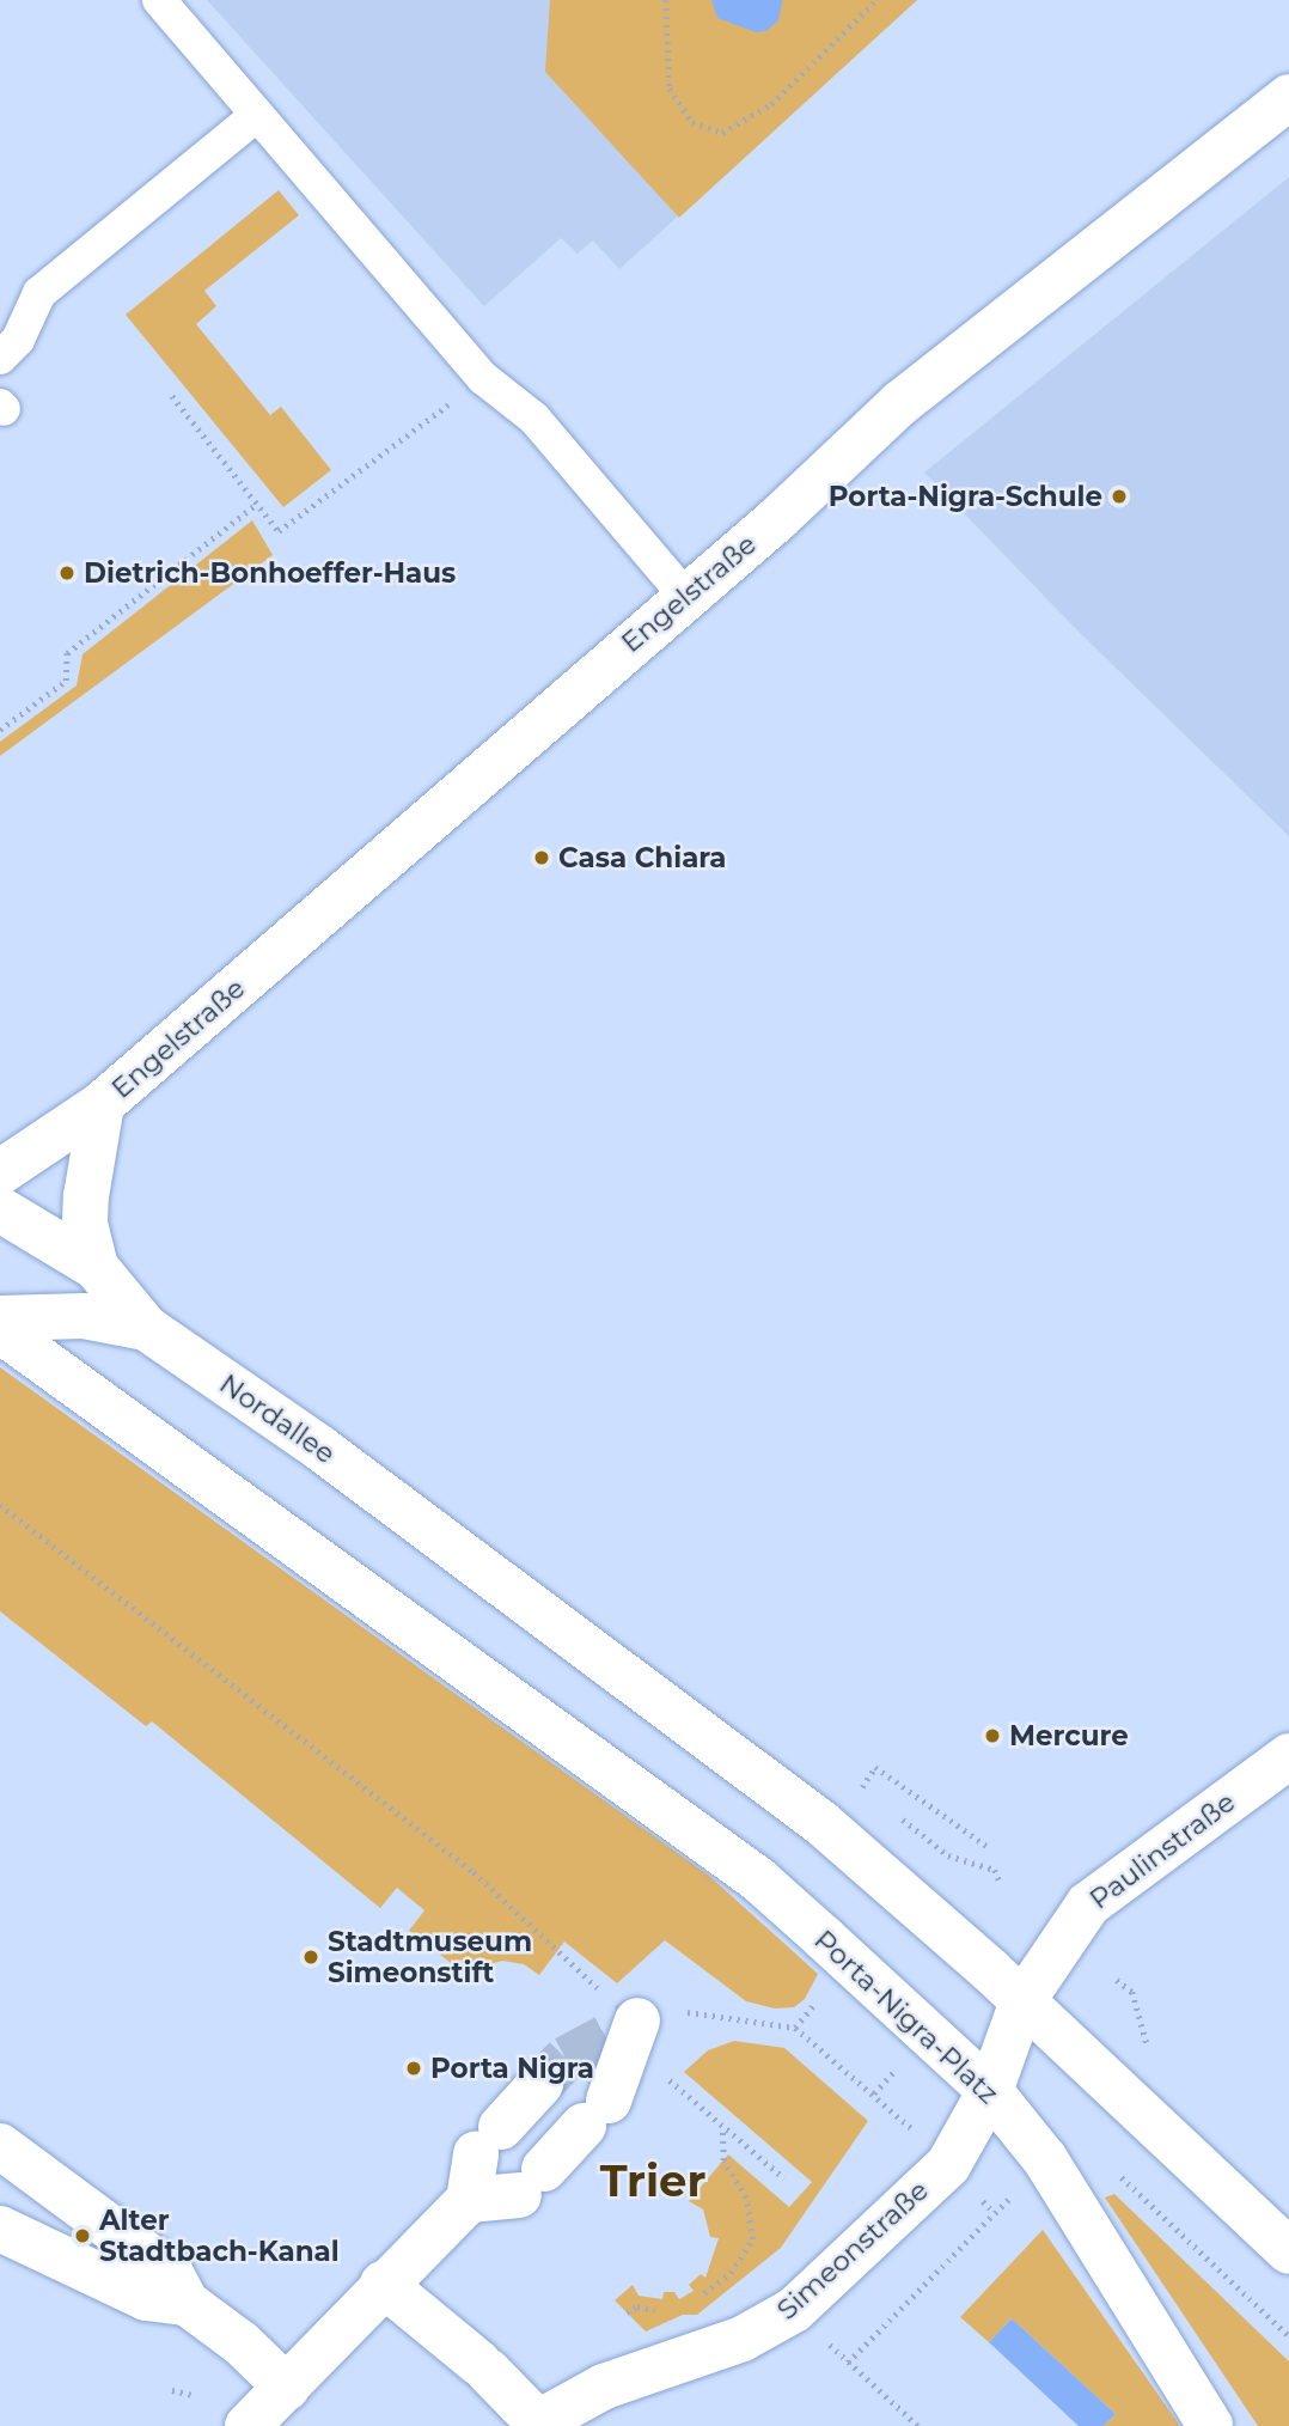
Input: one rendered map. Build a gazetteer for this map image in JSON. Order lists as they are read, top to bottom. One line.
{"streets":{"street":["Engelstraße","Nordallee","Paulinstraße","Porta-Nigra-Platz","Simeonstraße"]},"crossings":[["Engelstraße","Nordallee"],["Nordallee","Paulinstraße"],["Paulinstraße","Porta-Nigra-Platz"],["Paulinstraße","Simeonstraße"],["Porta-Nigra-Platz","Simeonstraße"]],"districts":["Trier"],"places":["Porta-Nigra-Schule","Dietrich-Bonhoeffer-Haus","Casa Chiara","Mercure","Stadtmuseum Simeonstift","Porta Nigra","Alter Stadtbach-Kanal"]}
